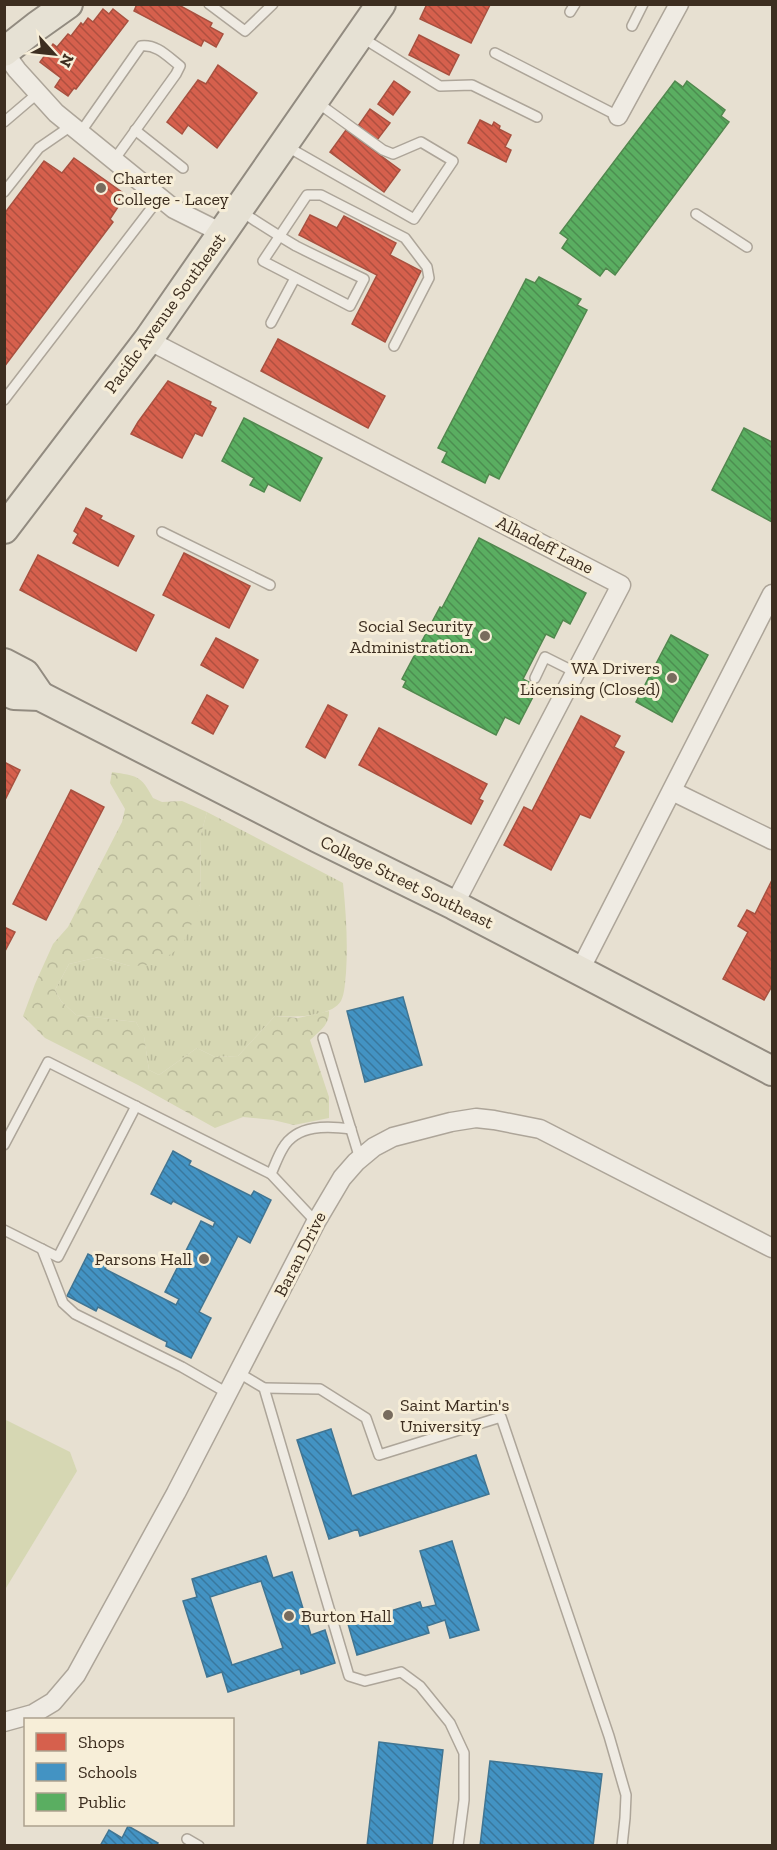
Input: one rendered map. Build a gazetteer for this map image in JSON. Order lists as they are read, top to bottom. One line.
{"streets":{"main road":["Pacific Avenue Southeast","College Street Southeast"],"street":["Alhadeff Lane","Baran Drive"]},"crossings":[["Pacific Avenue Southeast","Alhadeff Lane"],["Alhadeff Lane","College Street Southeast"]],"places":["Charter College - Lacey","Social Security Administration.","WA Drivers Licensing (Closed)","Parsons Hall","Saint Martin's University","Burton Hall"],"legend":["Shops","Schools","Public"],"north":"bottom right"}
